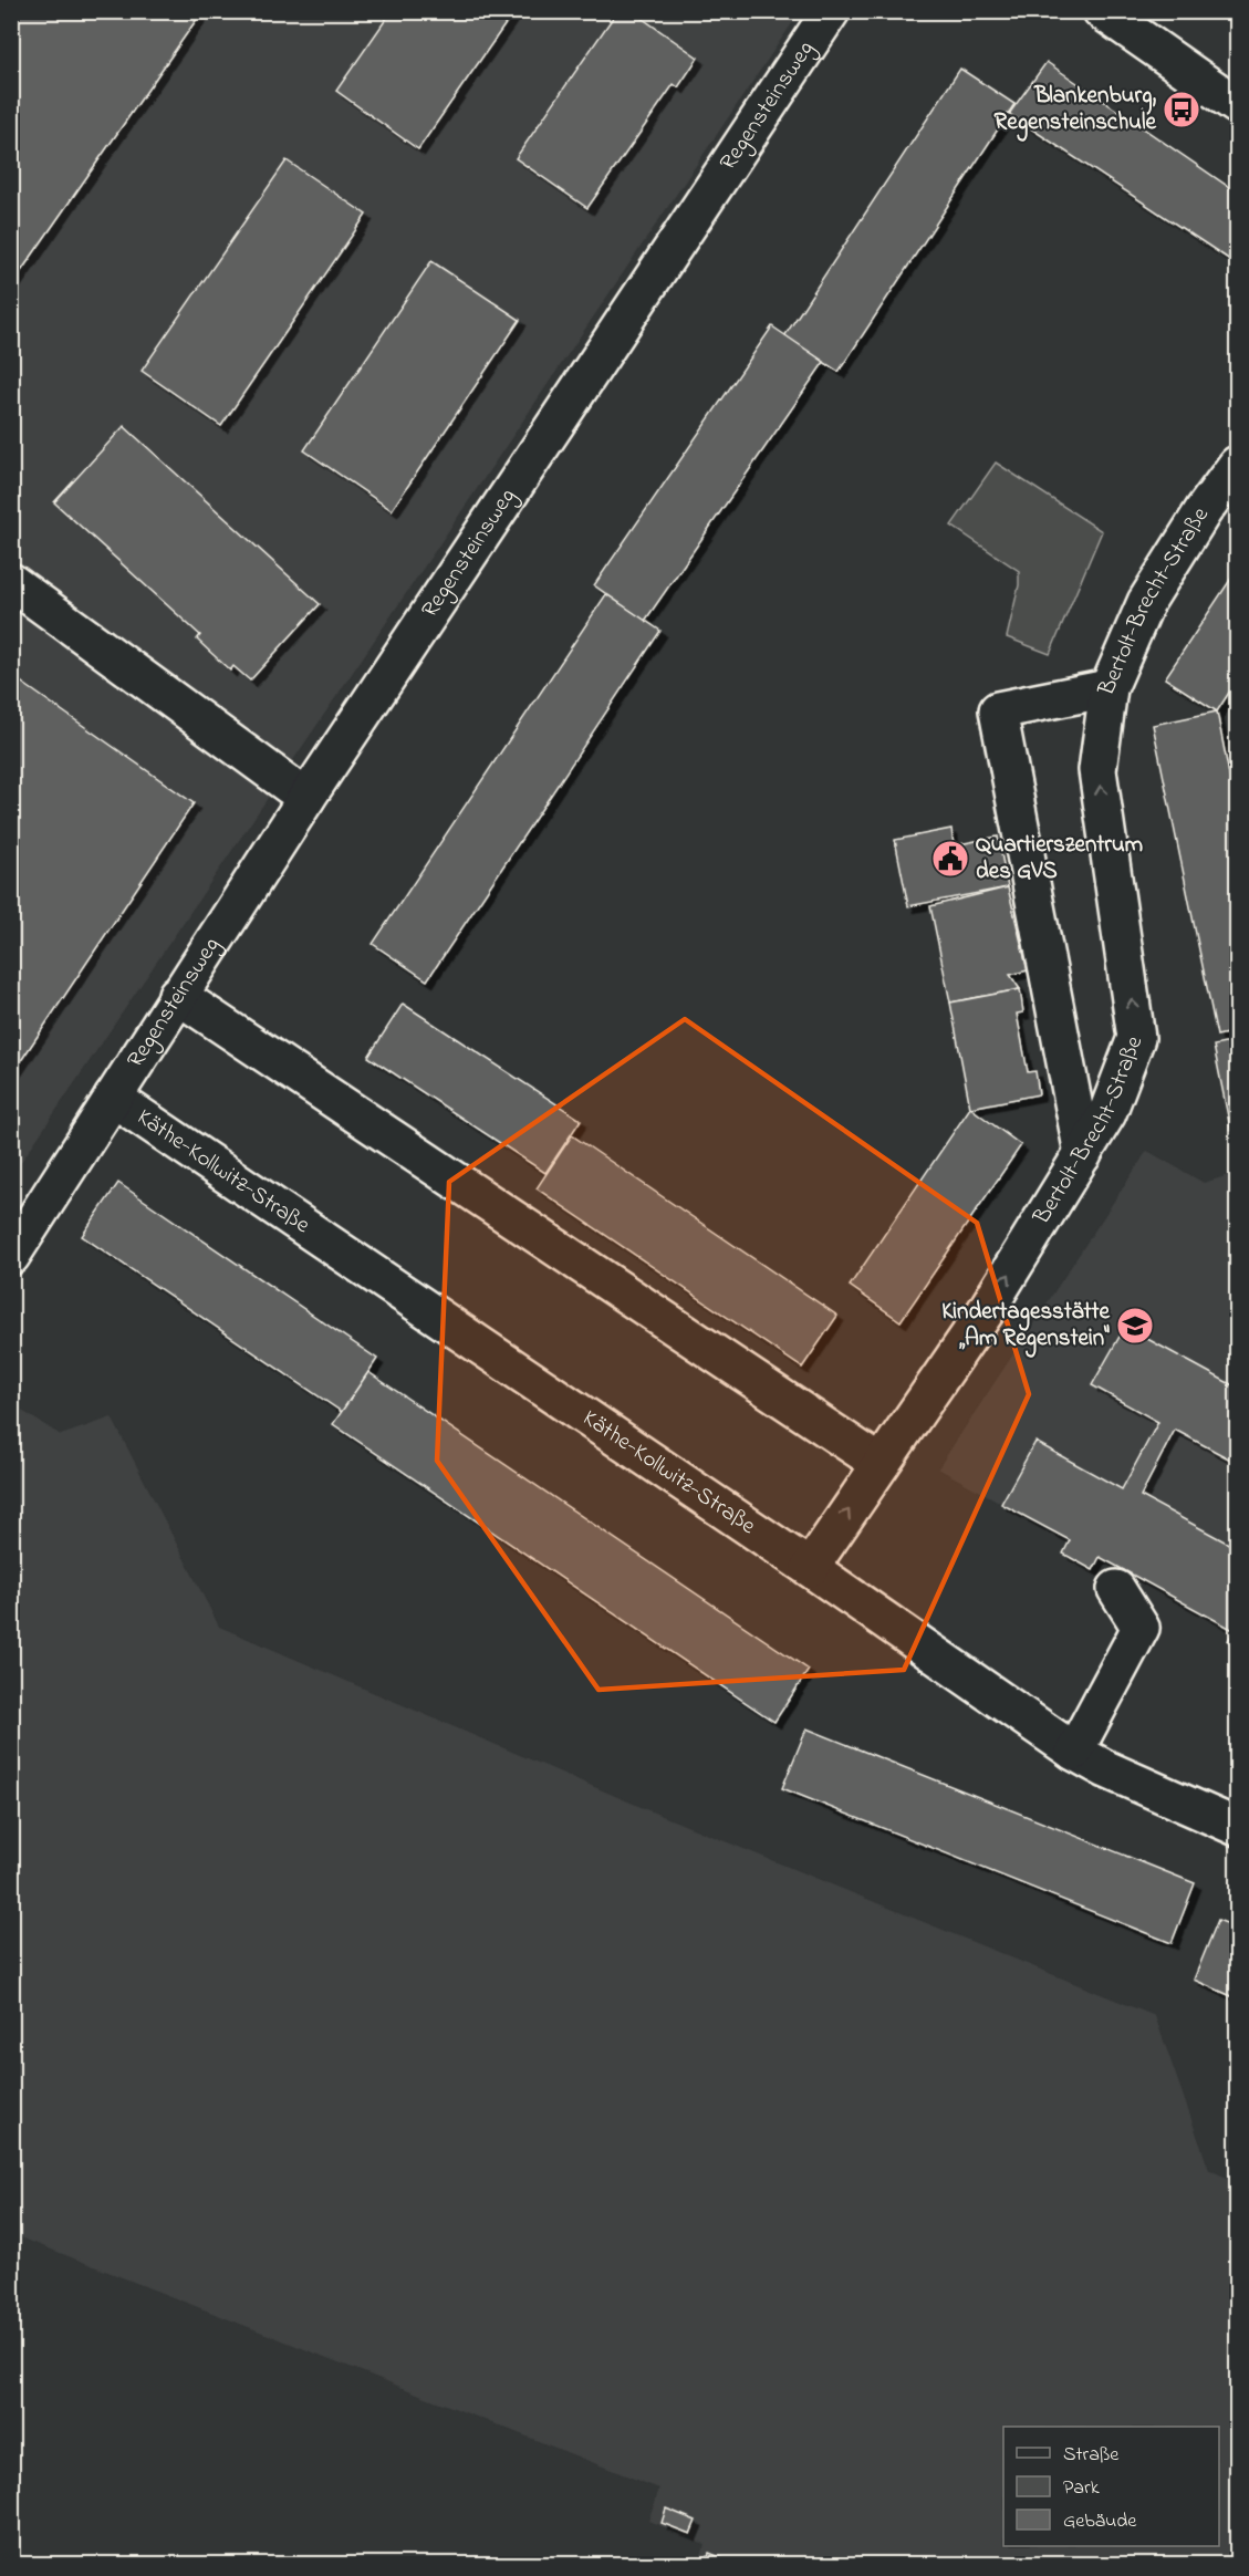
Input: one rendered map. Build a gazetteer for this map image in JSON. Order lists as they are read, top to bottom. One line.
{"streets":{"street":["Regensteinsweg","Bertolt-Brecht-Straße","Käthe-Kollwitz-Straße"]},"crossings":[["Regensteinsweg","Käthe-Kollwitz-Straße"],["Bertolt-Brecht-Straße","Käthe-Kollwitz-Straße"]],"one_way":["Bertolt-Brecht-Straße"],"places":{"bus stop":["Blankenburg, Regensteinschule"],"public building":["Quartierszentrum des GVS"],"school or university":["Kindertagesstätte „Am Regenstein\""]},"legend":["Straße","Park","Gebäude"]}
